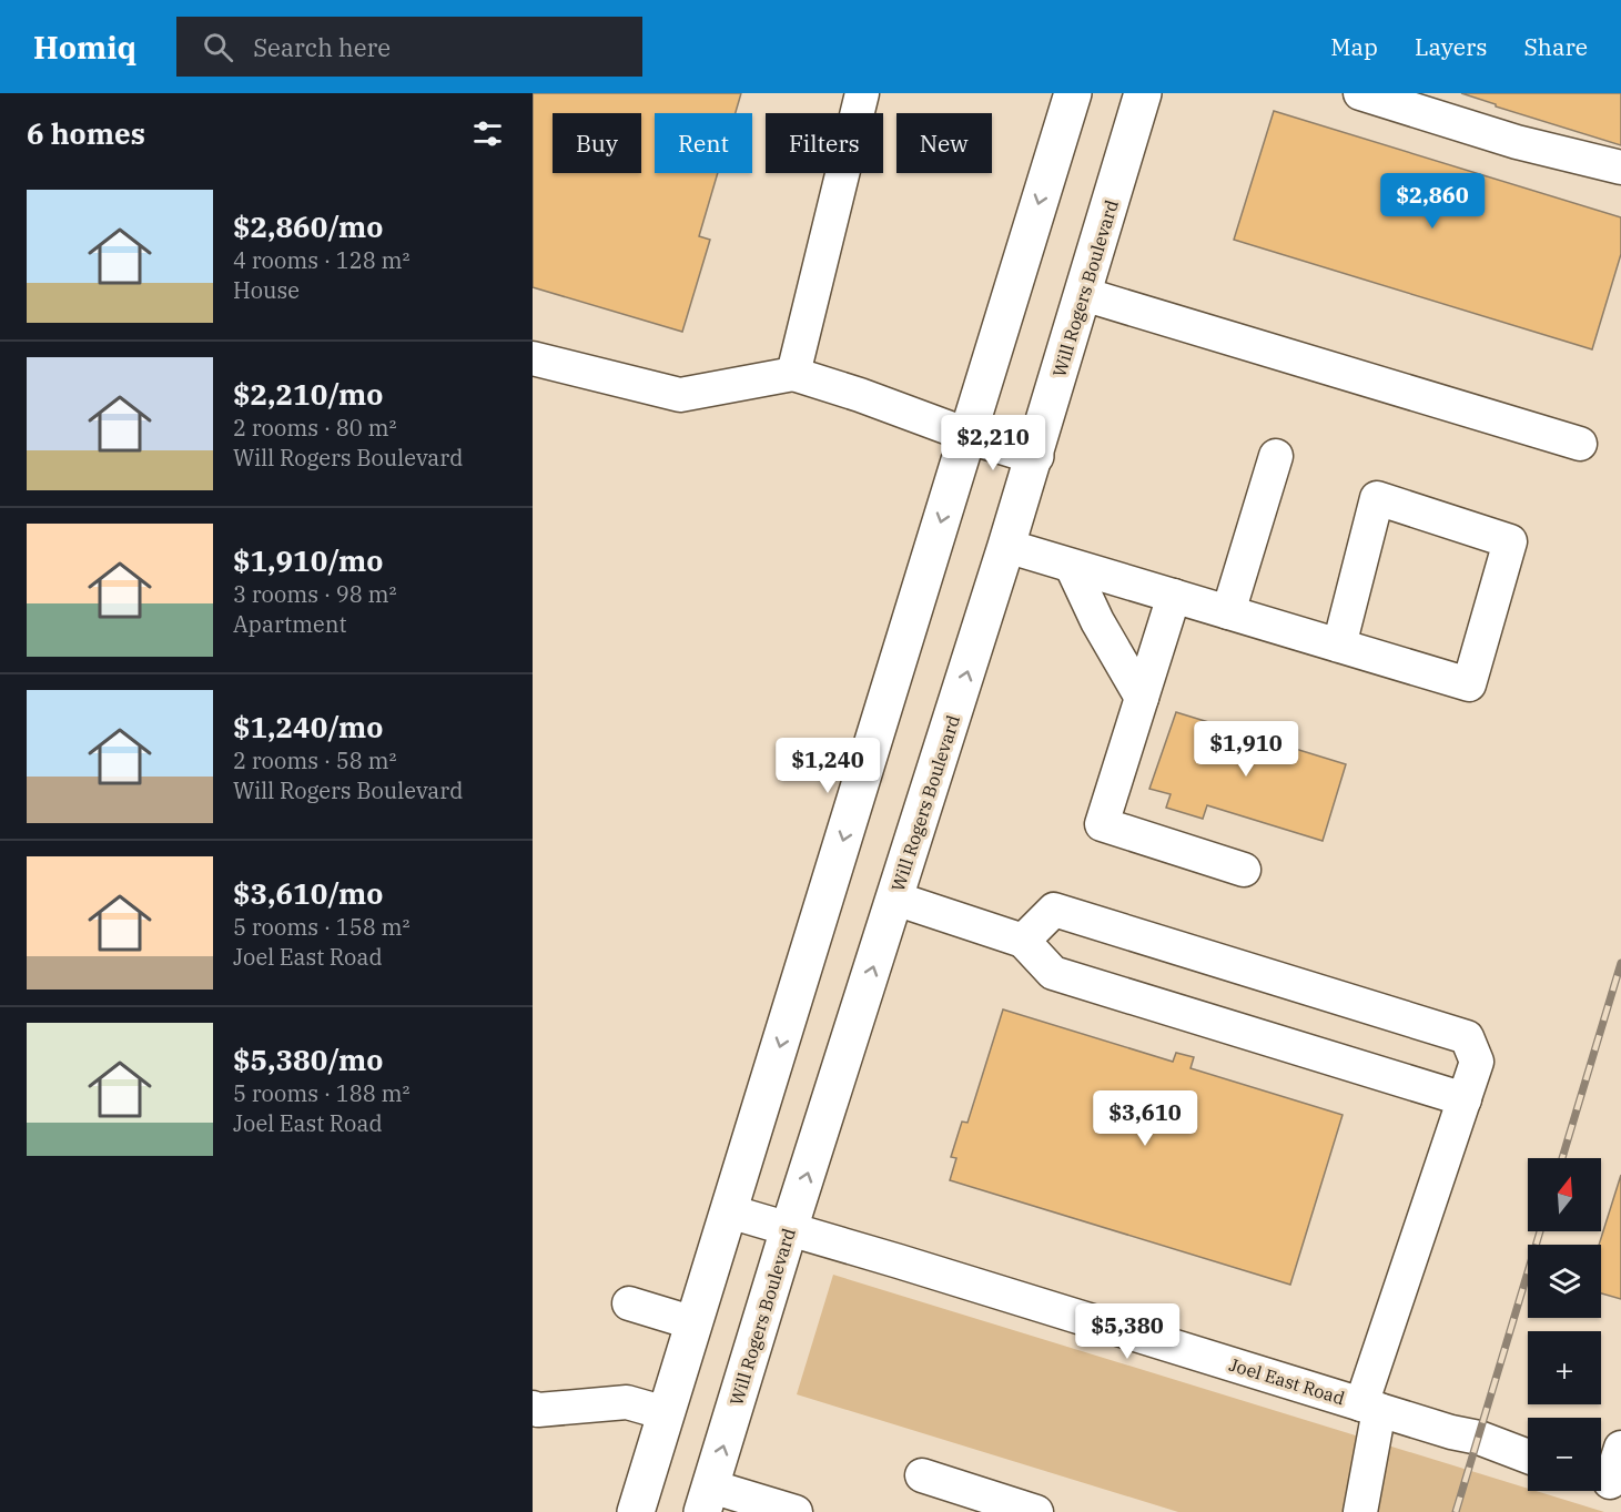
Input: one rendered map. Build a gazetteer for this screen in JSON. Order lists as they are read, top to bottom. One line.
{"streets":{"main road":["Will Rogers Boulevard"],"street":["Joel East Road"]},"crossings":[["Will Rogers Boulevard","Joel East Road"]],"north":"top","page":{"header":"Homiq","search":"Search here","nav":["Map","Layers","Share"],"heading":"6 homes","chip":["Buy","Rent","Filters","New"],"list":[{"name":"$2,860/mo","note":"4 rooms · 128 m² · House"},{"name":"$2,210/mo","note":"2 rooms · 80 m² · Will Rogers Boulevard"},{"name":"$1,910/mo","note":"3 rooms · 98 m² · Apartment"},{"name":"$1,240/mo","note":"2 rooms · 58 m² · Will Rogers Boulevard"},{"name":"$3,610/mo","note":"5 rooms · 158 m² · Joel East Road"},{"name":"$5,380/mo","note":"5 rooms · 188 m² · Joel East Road"}],"price":["$2,860","$2,210","$1,910","$1,240","$3,610","$5,380"],"map_buttons":["+","−"]}}
